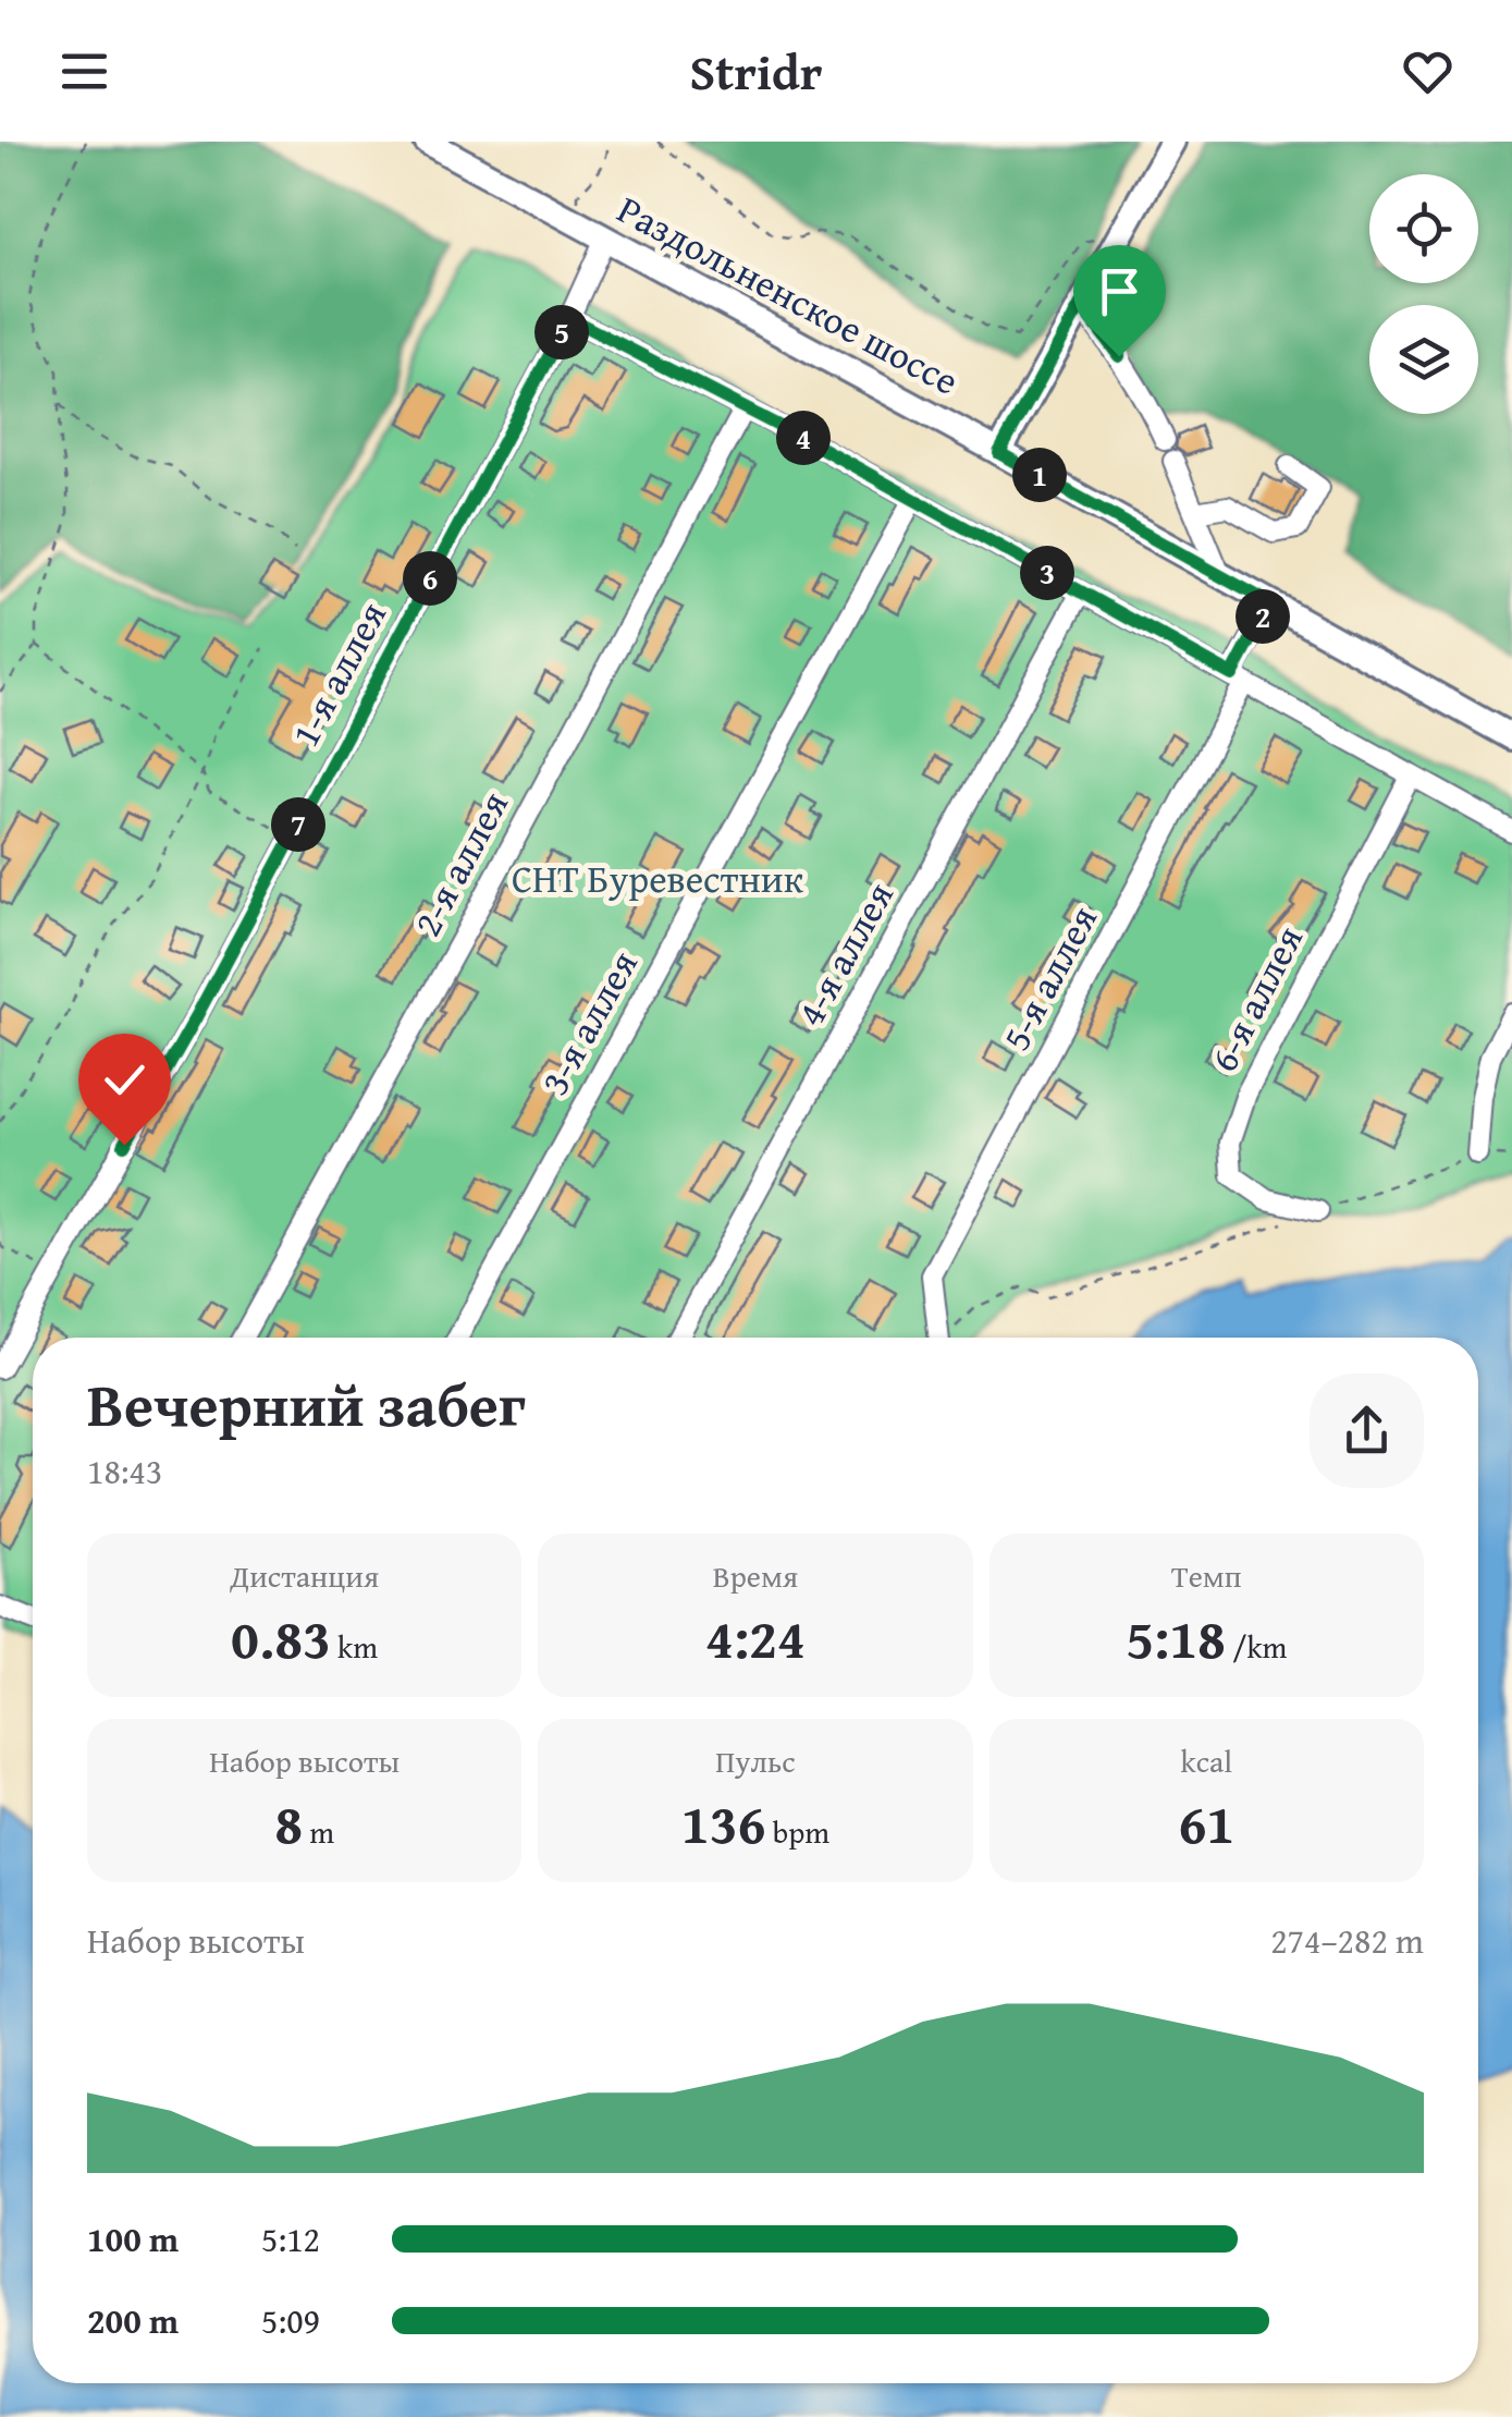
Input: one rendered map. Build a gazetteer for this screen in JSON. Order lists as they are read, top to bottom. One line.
{"streets":{"main road":["Раздольненское шоссе"],"lane":["1-я аллея","2-я аллея","4-я аллея","5-я аллея","6-я аллея","3-я аллея"]},"crossings":[["Раздольненское шоссе","1-я аллея"],["Раздольненское шоссе","5-я аллея"]],"parks":["СНТ Буревестник"],"page":{"header":"Stridr","pins":["5","4","1","3","6","2","7"],"heading":["Вечерний забег","18:43"],"stats":[["Дистанция","0.83 km"],["Время","4:24"],["Темп","5:18 /km"],["Набор высоты","8 m"],["Пульс","136 bpm"],["kcal","61"]],"chart":["Набор высоты","274–282 m"],"list":[{"name":"100 m","note":"5:12"},{"name":"200 m","note":"5:09"}]}}
